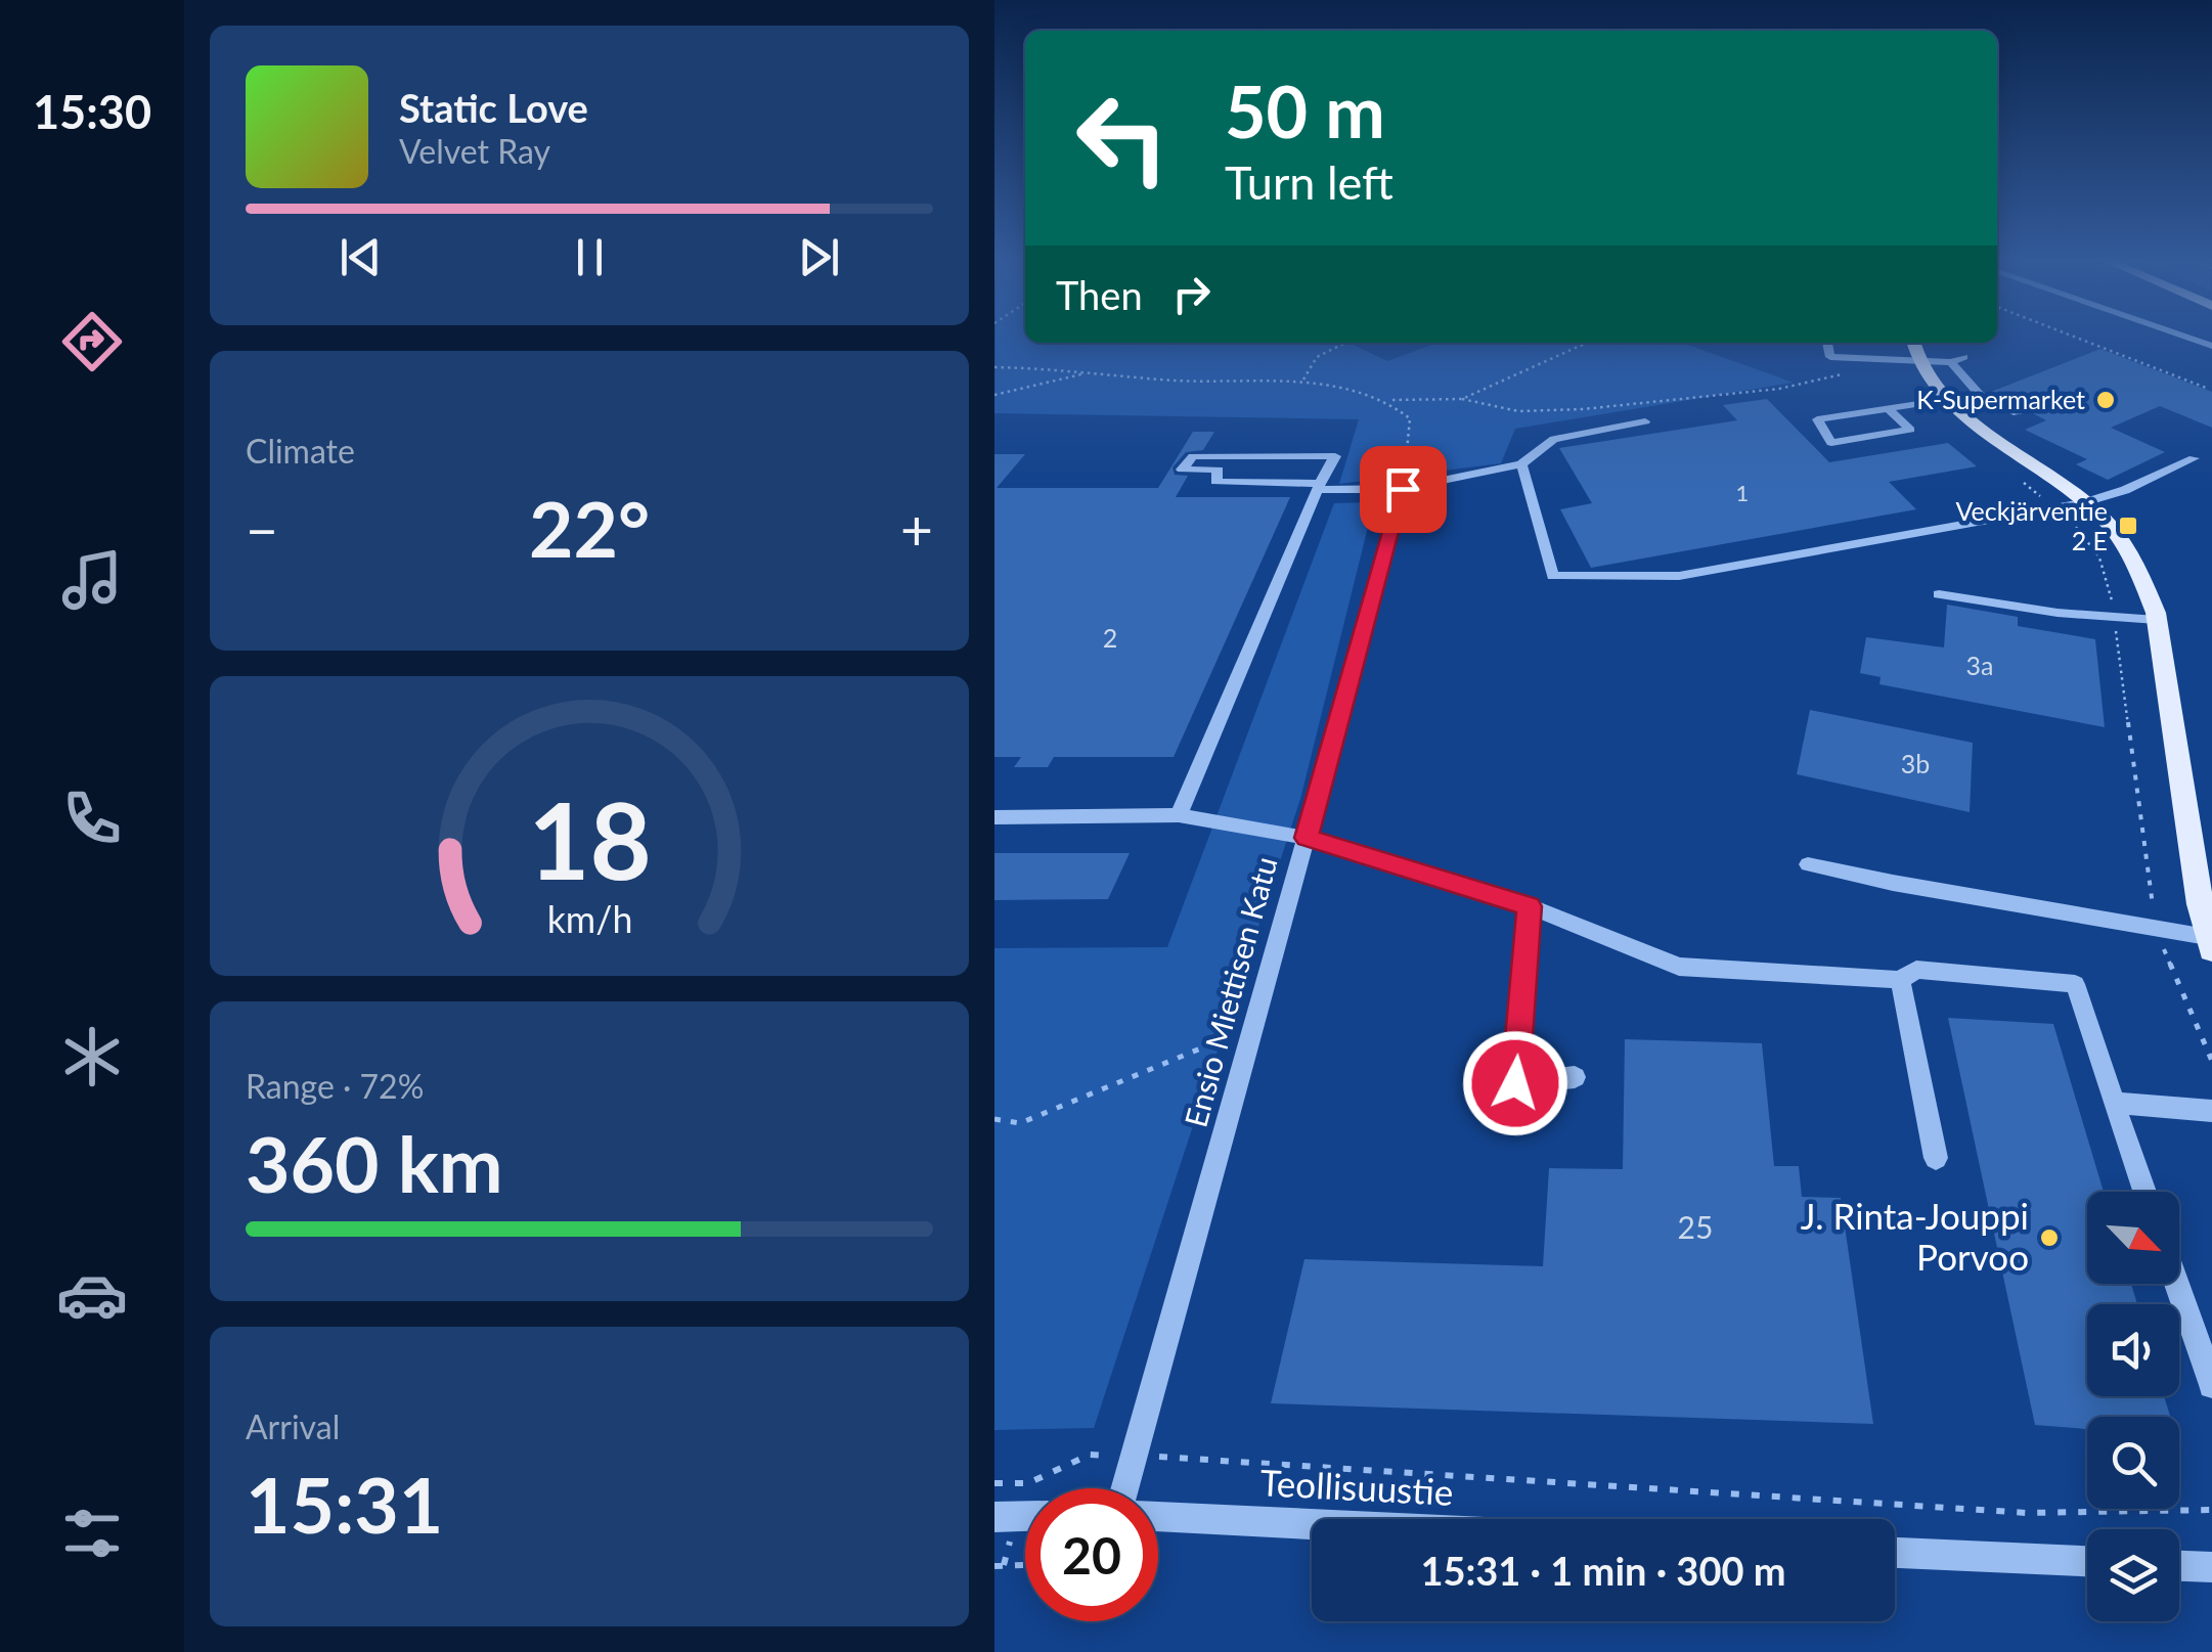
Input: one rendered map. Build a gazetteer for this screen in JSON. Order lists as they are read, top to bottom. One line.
{"streets":{"street":["Ensio Miettisen Katu","Teollisuustie"]},"places":{"other":["K-Supermarket","J. Rinta-Jouppi Porvoo"],"transit":["Veckjärventie 2 E"]},"house_numbers":["1","2","3a","3b","25"],"north":"bottom right","page":{"tabs":"15:30","turn":["50 m","Turn left"],"song":["Static Love","Velvet Ray"],"then":"Then","tile":["Climate",["Range · 72%","360 km"],["Arrival","15:31"]],"heat":["−","22°","+"],"limit":"20","trip":"15:31 · 1 min · 300 m","gauge":["18","km/h"]}}
